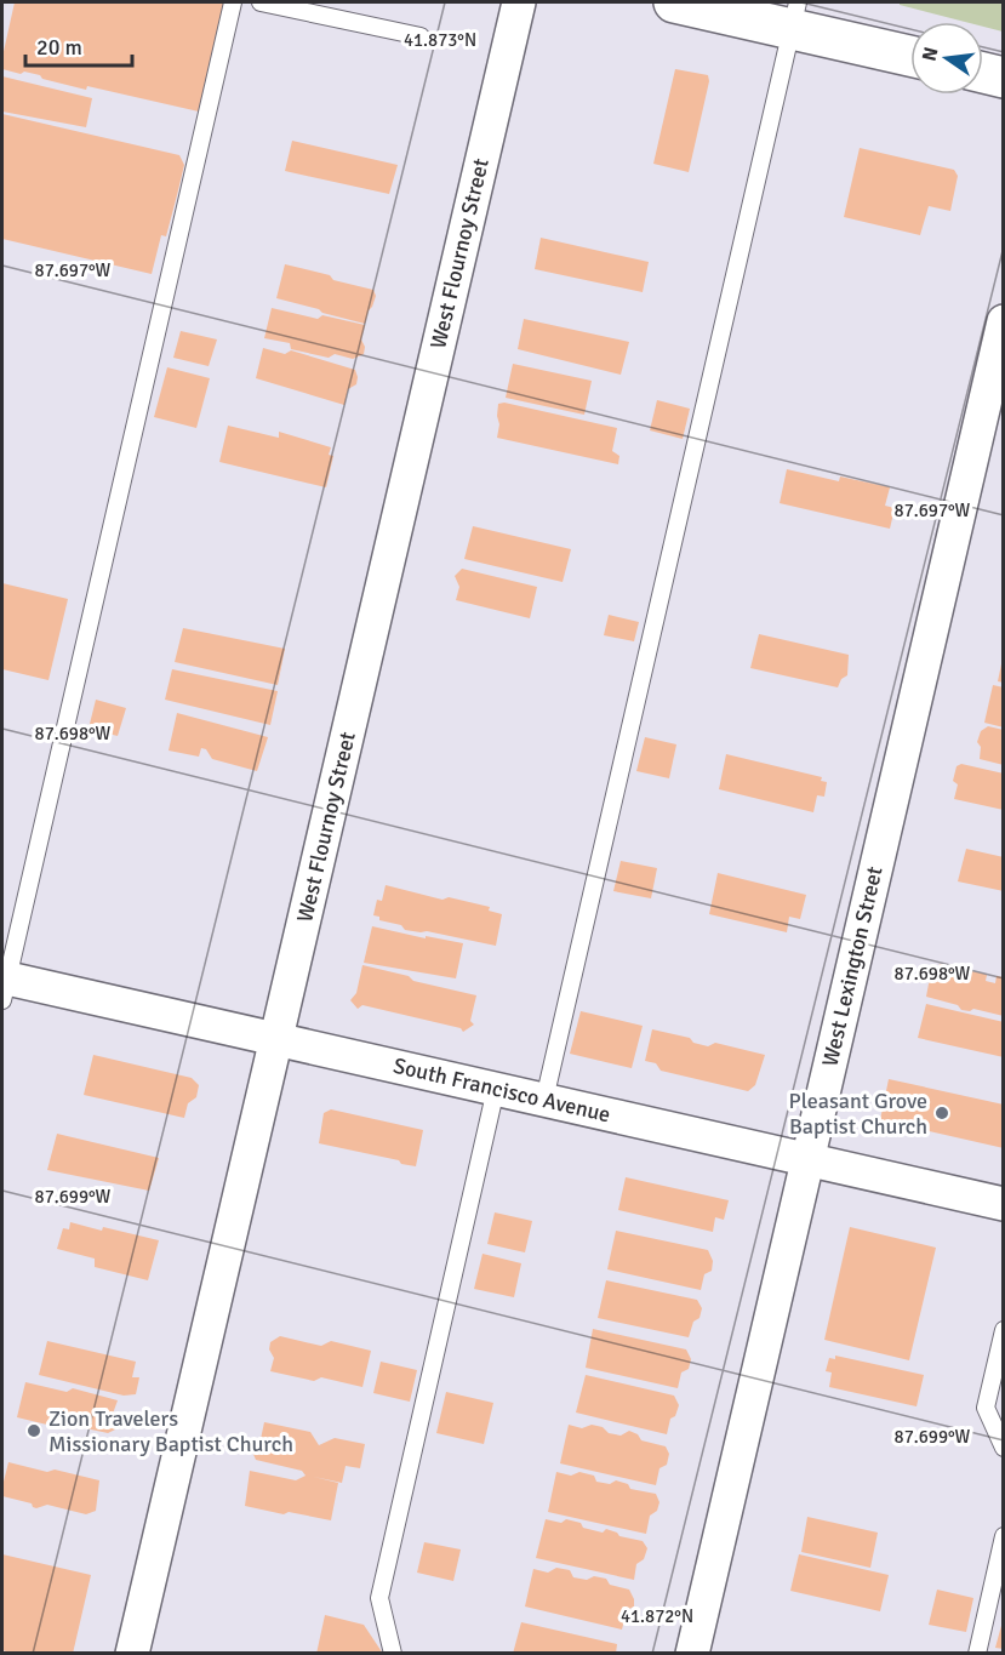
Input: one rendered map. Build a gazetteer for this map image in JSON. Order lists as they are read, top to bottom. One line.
{"streets":{"street":["West Flournoy Street","West Lexington Street","South Francisco Avenue"]},"crossings":[["West Flournoy Street","South Francisco Avenue"],["West Lexington Street","South Francisco Avenue"]],"places":["Pleasant Grove Baptist Church","Zion Travelers Missionary Baptist Church"],"scale_bar":"20 m","north":"left","coordinates":["41.873°N","87.697°W","87.698°W","87.699°W","41.872°N"]}
